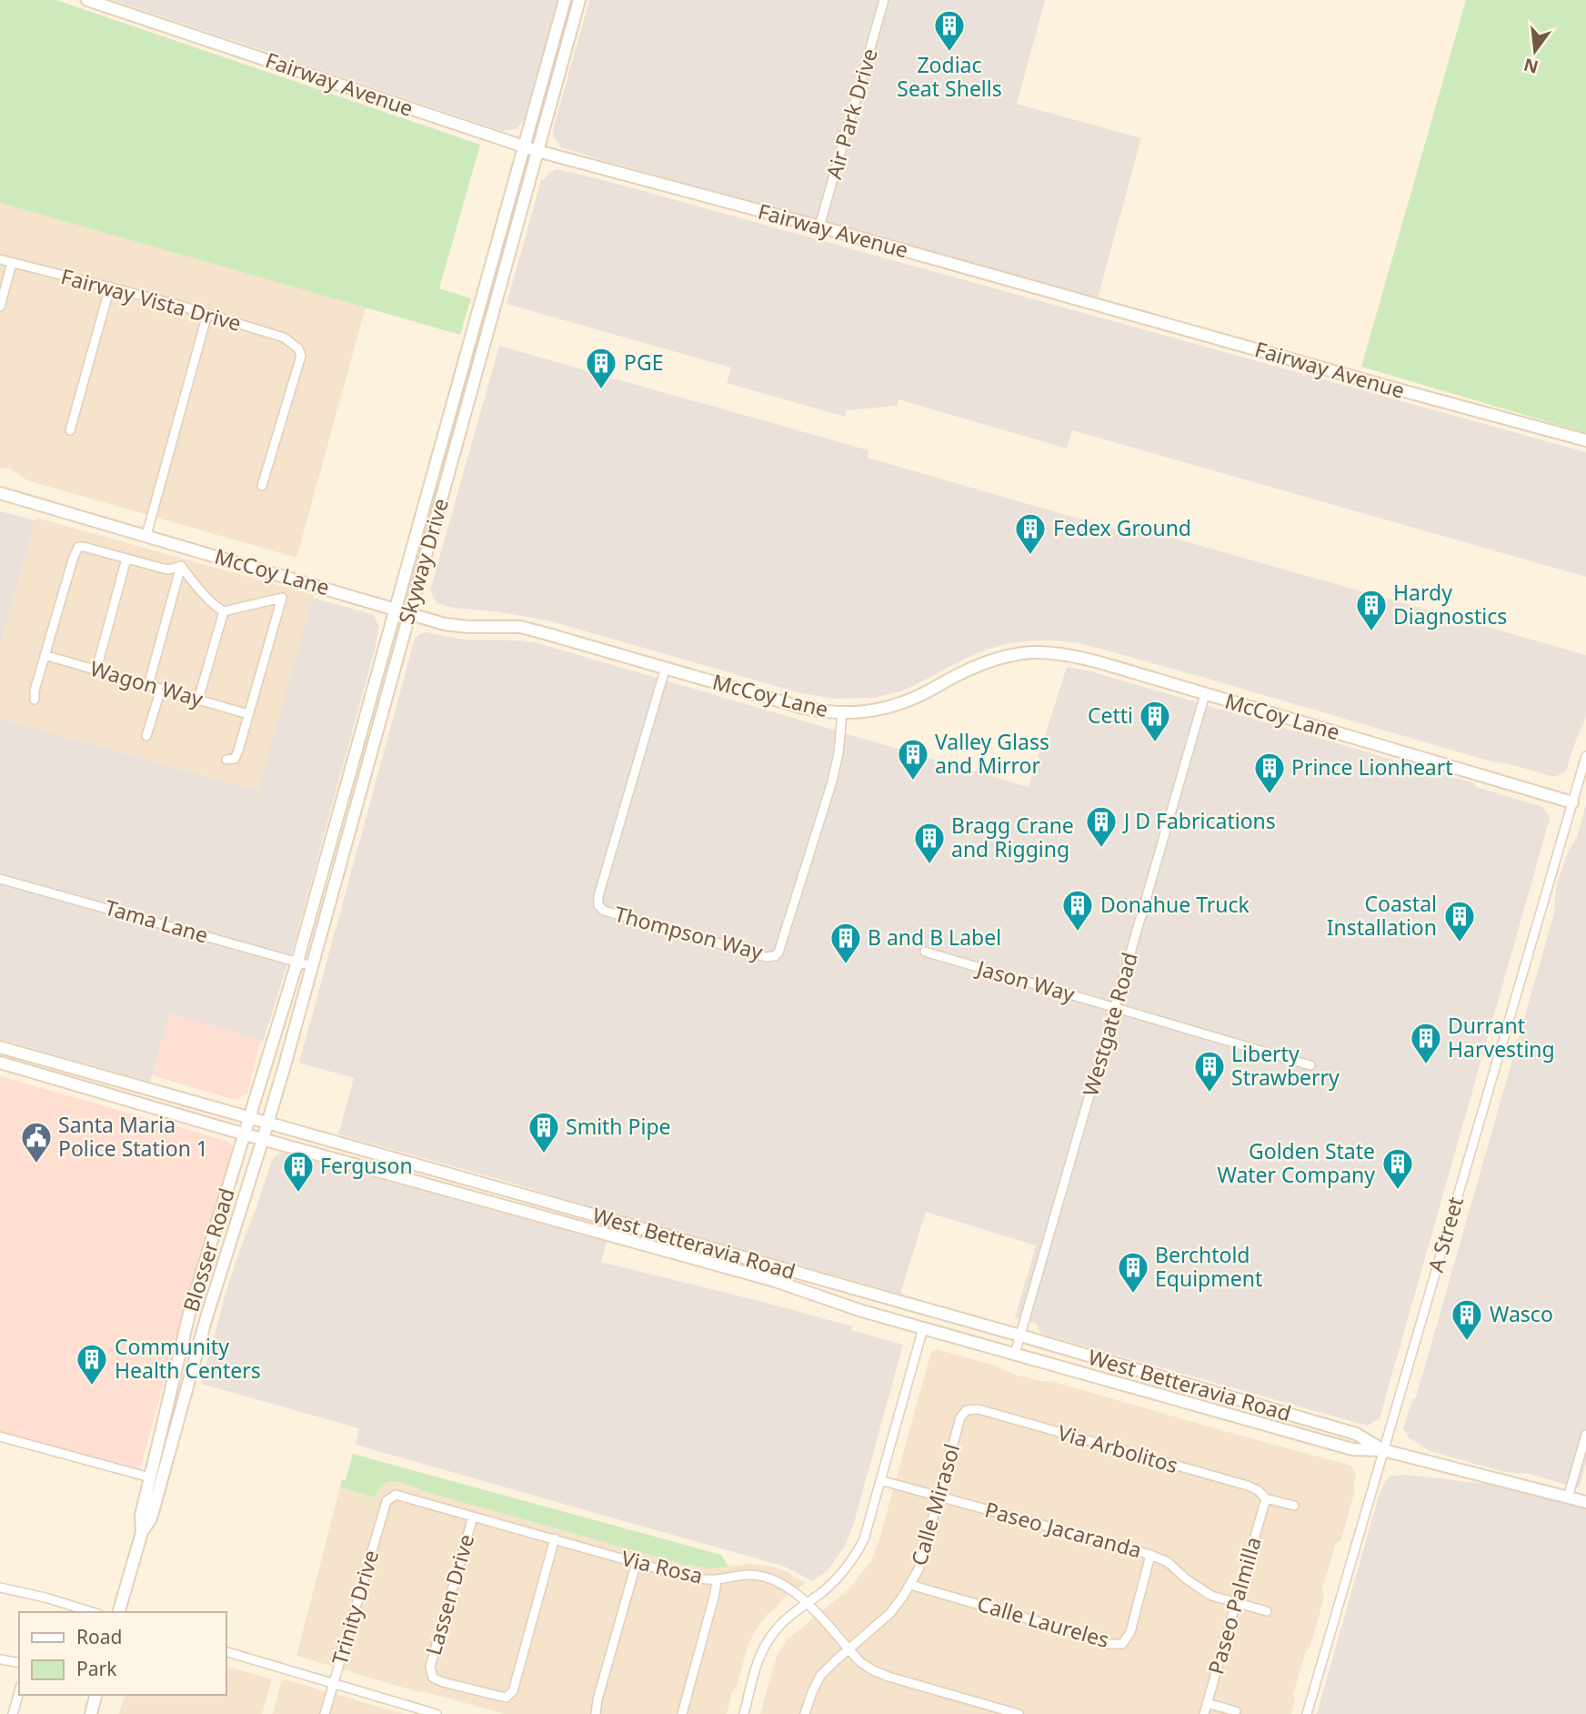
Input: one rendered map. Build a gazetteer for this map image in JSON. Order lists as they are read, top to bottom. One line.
{"streets":{"street":["Fairway Avenue","Air Park Drive","Fairway Vista Drive","Skyway Drive","McCoy Lane","Wagon Way","Tama Lane","Thompson Way","Jason Way","Westgate Road","A Street","West Betteravia Road","Blosser Road","Via Arbolitos","Calle Mirasol","Paseo Jacaranda","Via Rosa","Lassen Drive","Paseo Palmilla","Trinity Drive","Calle Laureles"]},"crossings":[["Fairway Avenue","Air Park Drive"],["Fairway Avenue","Skyway Drive"],["Skyway Drive","McCoy Lane"],["Skyway Drive","Tama Lane"],["Skyway Drive","West Betteravia Road"],["Skyway Drive","Blosser Road"],["McCoy Lane","Thompson Way"],["McCoy Lane","Westgate Road"],["McCoy Lane","A Street"],["Jason Way","Westgate Road"],["Westgate Road","West Betteravia Road"],["A Street","West Betteravia Road"],["West Betteravia Road","Blosser Road"],["Via Arbolitos","Calle Mirasol"],["Via Arbolitos","Paseo Palmilla"],["Calle Mirasol","Paseo Jacaranda"],["Calle Mirasol","Via Rosa"],["Calle Mirasol","Calle Laureles"],["Paseo Jacaranda","Paseo Palmilla"],["Paseo Jacaranda","Calle Laureles"],["Via Rosa","Lassen Drive"],["Via Rosa","Trinity Drive"]],"places":{"building":["Zodiac Seat Shells","PGE","Fedex Ground","Hardy Diagnostics","Cetti","Valley Glass and Mirror","Prince Lionheart","J D Fabrications","Bragg Crane and Rigging","Donahue Truck","Coastal Installation","B and B Label","Durrant Harvesting","Liberty Strawberry","Smith Pipe","Golden State Water Company","Ferguson","Berchtold Equipment","Wasco","Community Health Centers"],"public building":["Santa Maria Police Station 1"]},"legend":["Road","Park"],"north":"bottom"}
